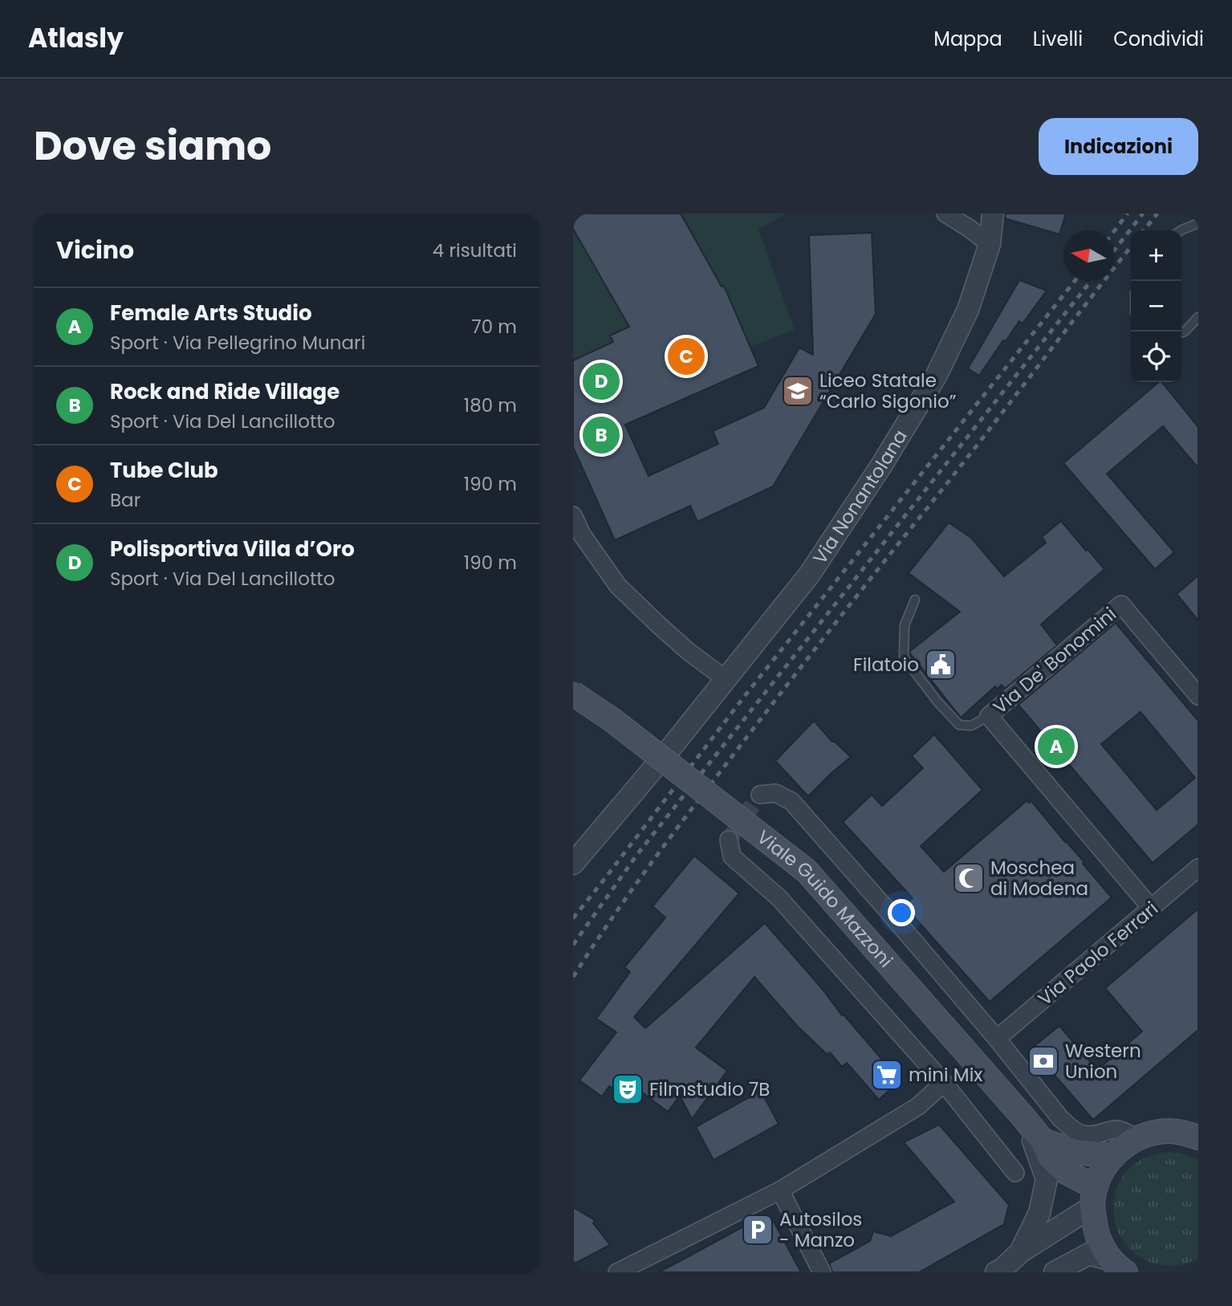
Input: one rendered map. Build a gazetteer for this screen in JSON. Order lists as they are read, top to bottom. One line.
{"streets":{"main road":["Viale Guido Mazzoni"],"street":["Via Nonantolana","Via De' Bonomini","Via Paolo Ferrari"]},"crossings":[["Viale Guido Mazzoni","Via Paolo Ferrari"]],"places":{"school or university":["Liceo Statale “Carlo Sigonio”"],"public building":["Filatoio"],"mosque":["Moschea di Modena"],"bank":["Western Union"],"supermarket":["mini Mix"],"theatre":["Filmstudio 7B"],"parking":["Autosilos - Manzo"]},"north":"left","page":{"header":"Atlasly","nav":["Mappa","Livelli","Condividi"],"title":"Dove siamo","buttons":"Indicazioni","heading":["Vicino","4 risultati"],"map_buttons":["+","−"],"list":[{"mark":"A","name":"Female Arts Studio","note":"Sport · Via Pellegrino Munari","value":"70 m"},{"mark":"B","name":"Rock and Ride Village","note":"Sport · Via Del Lancillotto","value":"180 m"},{"mark":"C","name":"Tube Club","note":"Bar","value":"190 m"},{"mark":"D","name":"Polisportiva Villa d’Oro","note":"Sport · Via Del Lancillotto","value":"190 m"}],"pins":["C","D","B","A"]}}
